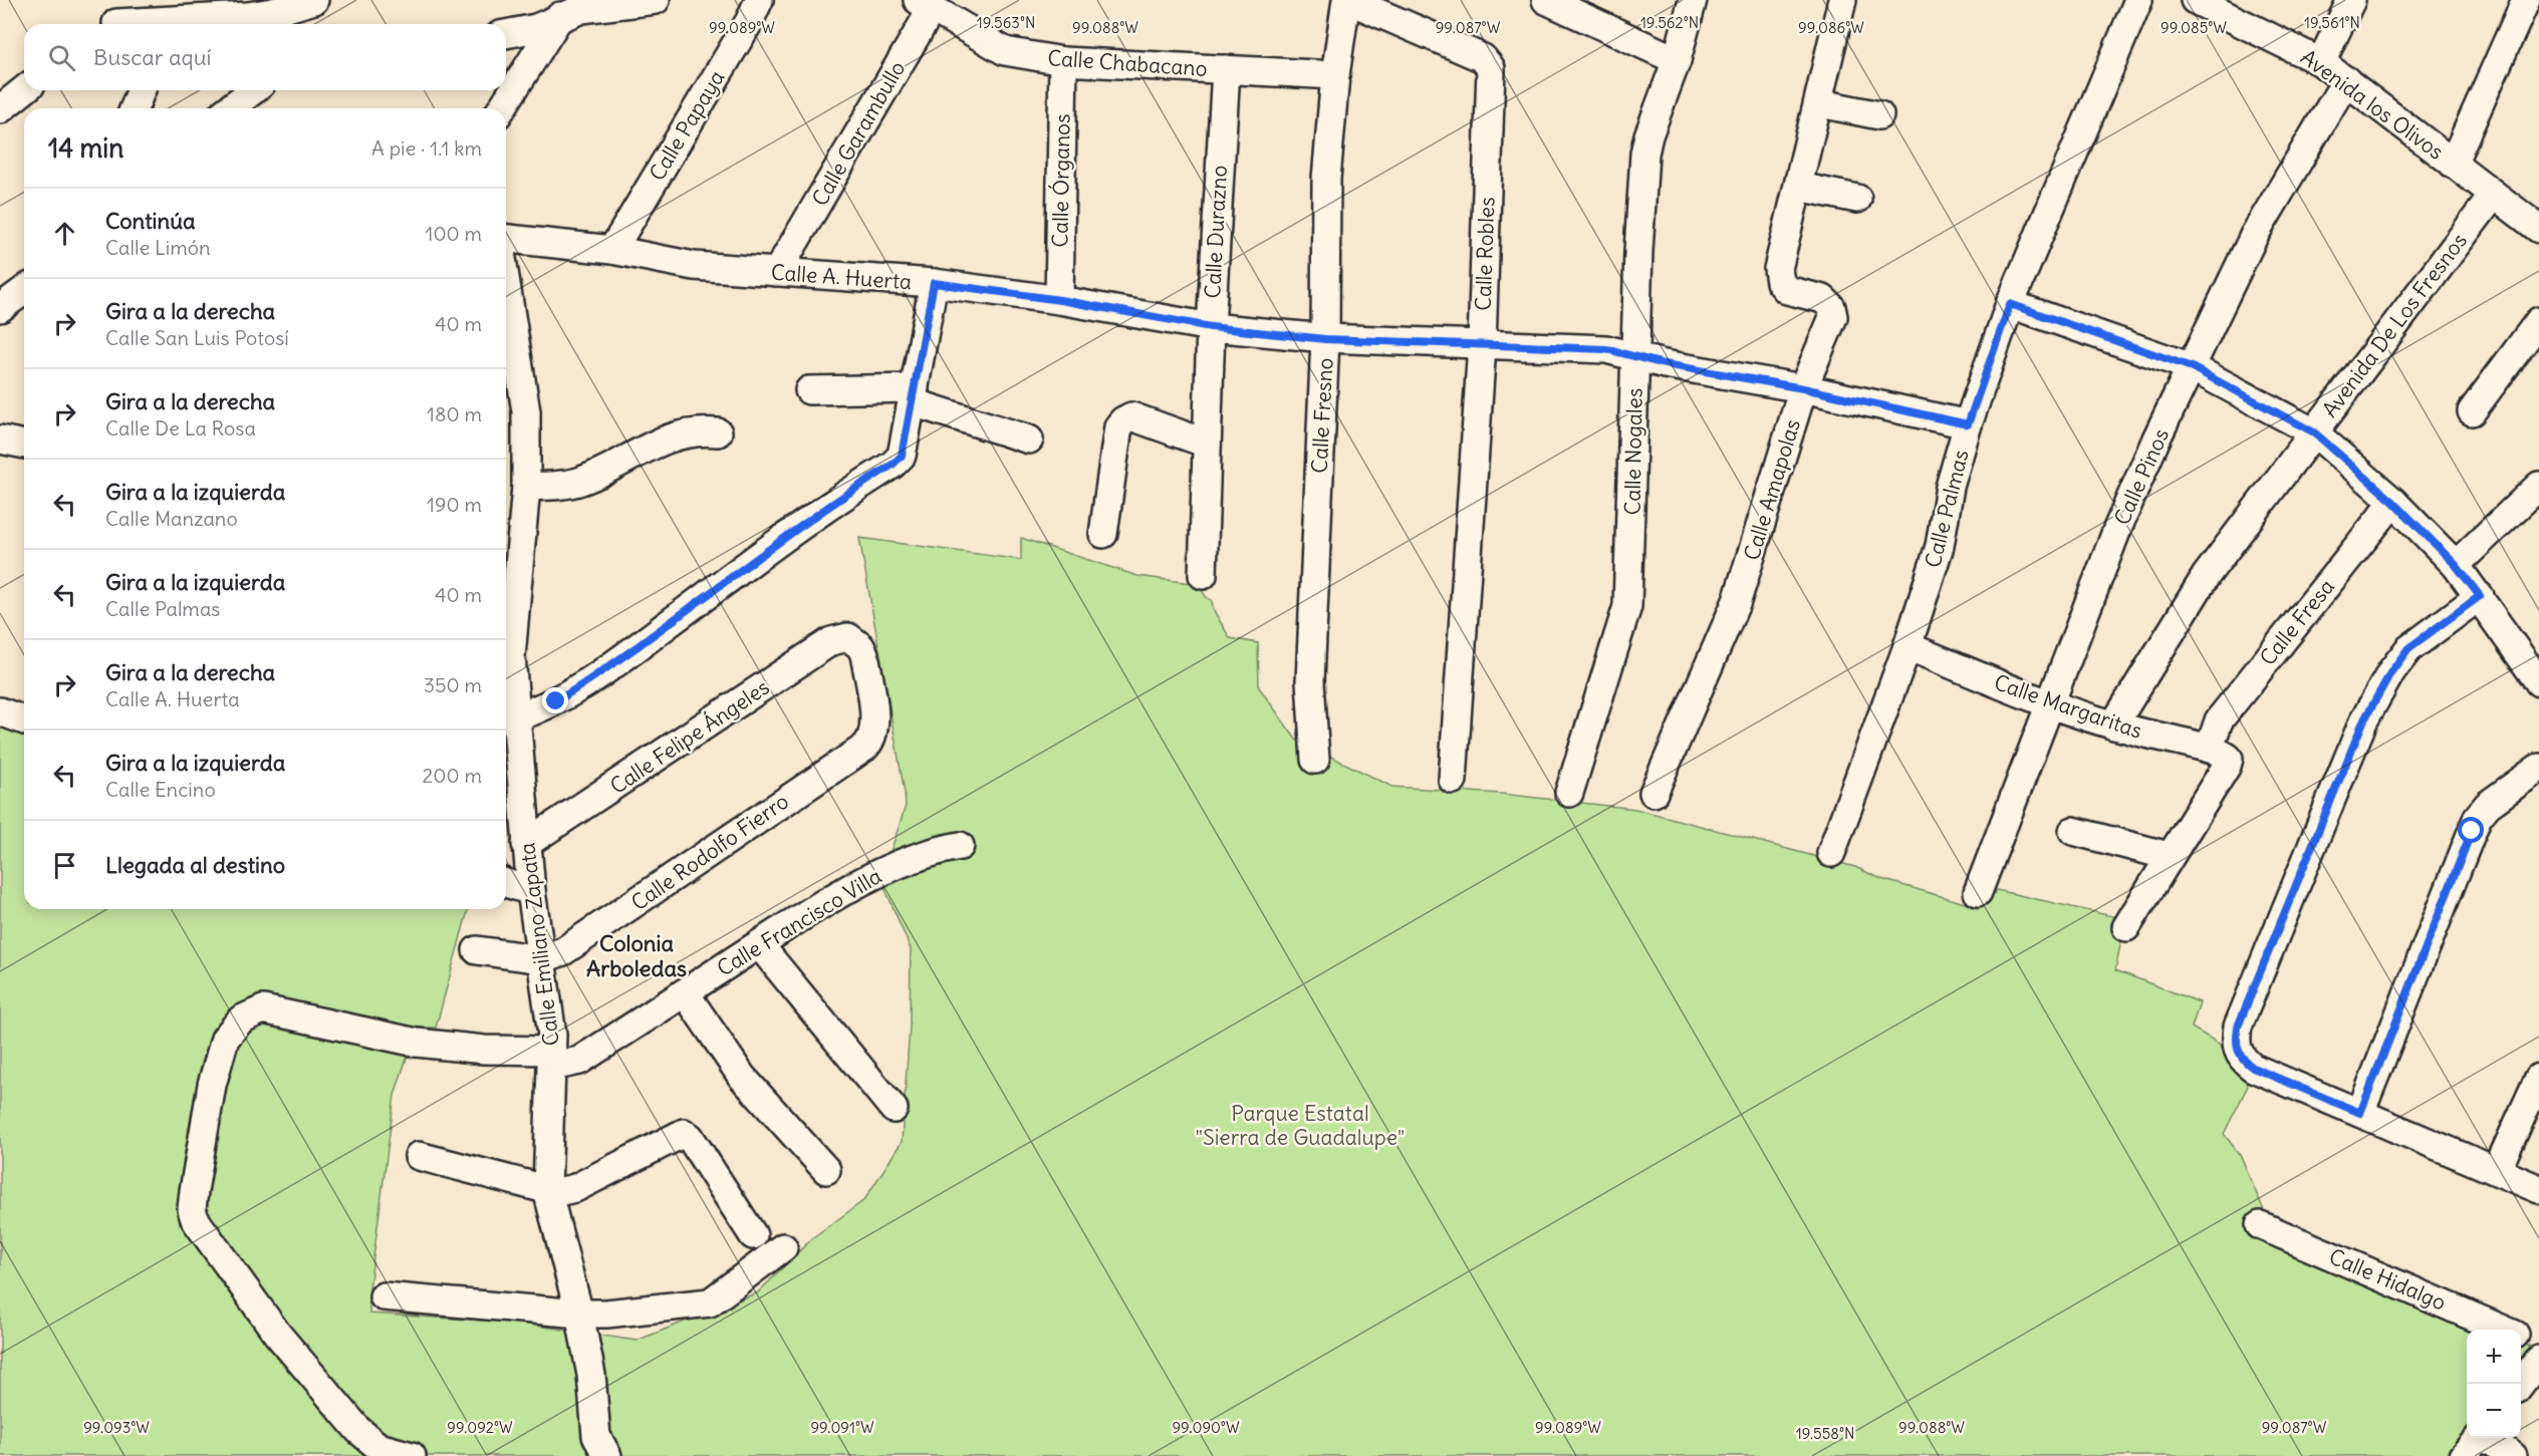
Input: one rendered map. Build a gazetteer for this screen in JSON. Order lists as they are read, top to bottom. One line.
{"streets":{"street":["Calle Chabacano","Avenida los Olivos","Calle Papaya","Calle Garambullo","Calle Órganos","Calle Durazno","Calle Robles","Calle A. Huerta","Avenida De Los Fresnos","Calle Fresno","Calle Nogales","Calle Pinos","Calle Amapolas","Calle Palmas","Calle Fresa","Calle Margaritas","Calle Felipe Ángeles","Calle Rodolfo Fierro","Calle Francisco Villa","Calle Emiliano Zapata","Calle Hidalgo"]},"crossings":[["Calle Chabacano","Calle Garambullo"],["Calle Chabacano","Calle Órganos"],["Calle Chabacano","Calle Durazno"],["Calle Chabacano","Calle Fresno"],["Avenida los Olivos","Avenida De Los Fresnos"],["Avenida los Olivos","Calle Pinos"],["Calle Papaya","Calle A. Huerta"],["Calle Garambullo","Calle A. Huerta"],["Calle Órganos","Calle A. Huerta"],["Calle Durazno","Calle A. Huerta"],["Calle Robles","Calle A. Huerta"],["Calle Robles","Calle Fresno"],["Calle A. Huerta","Calle Fresno"],["Calle A. Huerta","Calle Nogales"],["Calle A. Huerta","Calle Amapolas"],["Calle A. Huerta","Calle Palmas"],["Avenida De Los Fresnos","Calle Margaritas"],["Calle Pinos","Calle Margaritas"],["Calle Palmas","Calle Margaritas"],["Calle Fresa","Calle Margaritas"],["Calle Felipe Ángeles","Calle Rodolfo Fierro"],["Calle Felipe Ángeles","Calle Emiliano Zapata"],["Calle Rodolfo Fierro","Calle Emiliano Zapata"],["Calle Francisco Villa","Calle Emiliano Zapata"]],"districts":["Colonia Arboledas"],"parks":["Parque Estatal \"Sierra de Guadalupe\""],"page":{"search":"Buscar aquí","heading":["14 min","A pie · 1.1 km"],"list":[["Continúa","Calle Limón","100 m"],["Gira a la derecha","Calle San Luis Potosí","40 m"],["Gira a la derecha","Calle De La Rosa","180 m"],["Gira a la izquierda","Calle Manzano","190 m"],["Gira a la izquierda","Calle Palmas","40 m"],["Gira a la derecha","Calle A. Huerta","350 m"],["Gira a la izquierda","Calle Encino","200 m"],"Llegada al destino"],"map_buttons":["+","−"]},"coordinates":["19.562°N","19.561°N","19.563°N","99.089°W","99.088°W","99.087°W","99.085°W","99.086°W","99.093°W","99.092°W","99.091°W","99.090°W","19.558°N"]}
